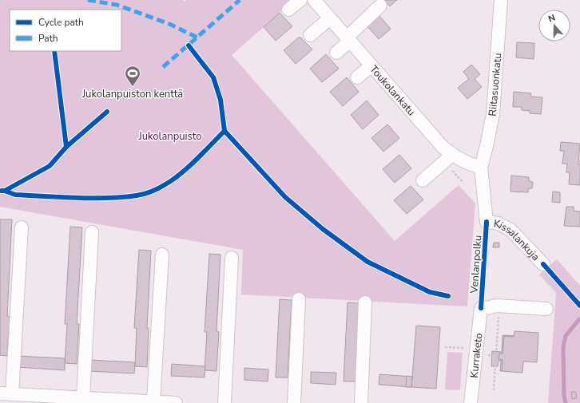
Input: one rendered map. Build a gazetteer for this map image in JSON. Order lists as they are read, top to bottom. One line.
{"streets":{"street":["Riitasuonkatu","Toukolankatu","Kissalankuja","Venlanpolku","Kurraketo"]},"crossings":[["Riitasuonkatu","Toukolankatu"],["Riitasuonkatu","Venlanpolku"],["Toukolankatu","Venlanpolku"],["Kissalankuja","Venlanpolku"]],"parks":["Jukolanpuisto"],"places":{"sports":["Jukolanpuiston kenttä"]},"legend":["Cycle path","Path"],"north":"top"}
